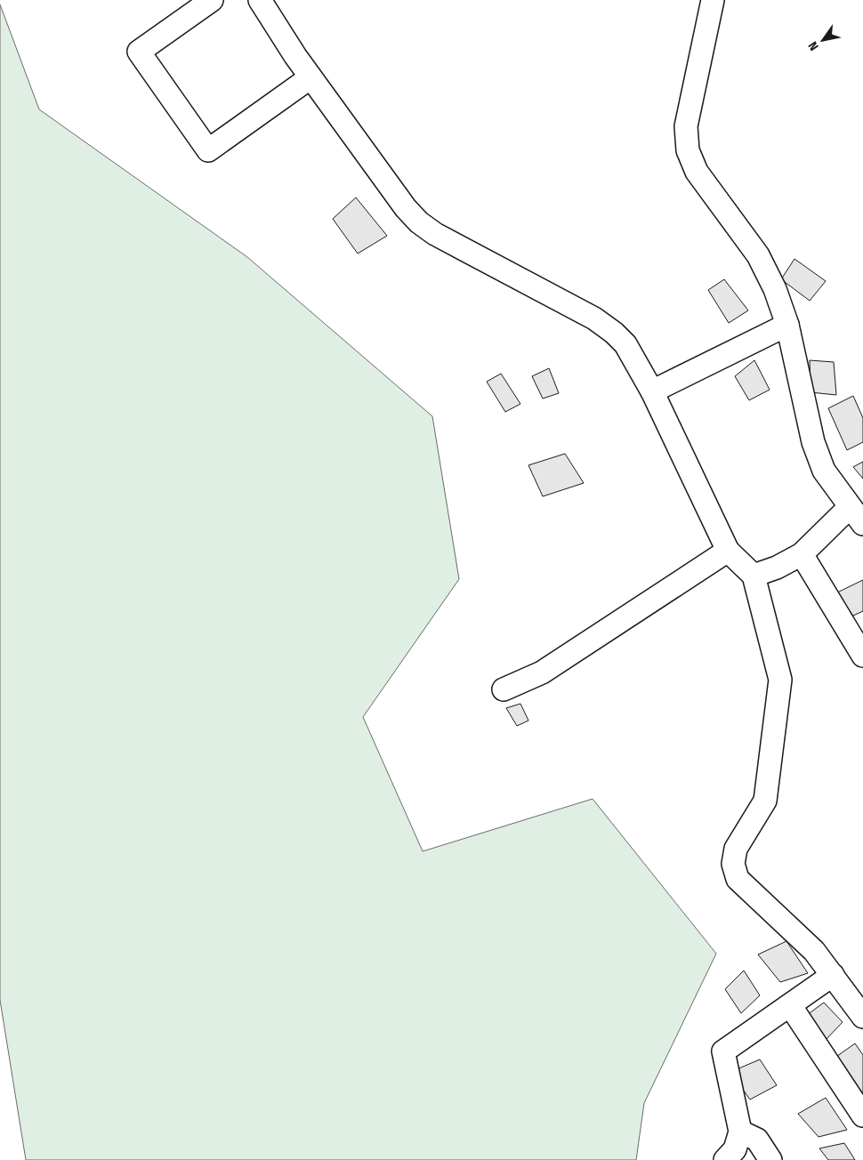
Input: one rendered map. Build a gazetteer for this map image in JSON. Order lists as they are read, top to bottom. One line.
{"north":"bottom left"}
